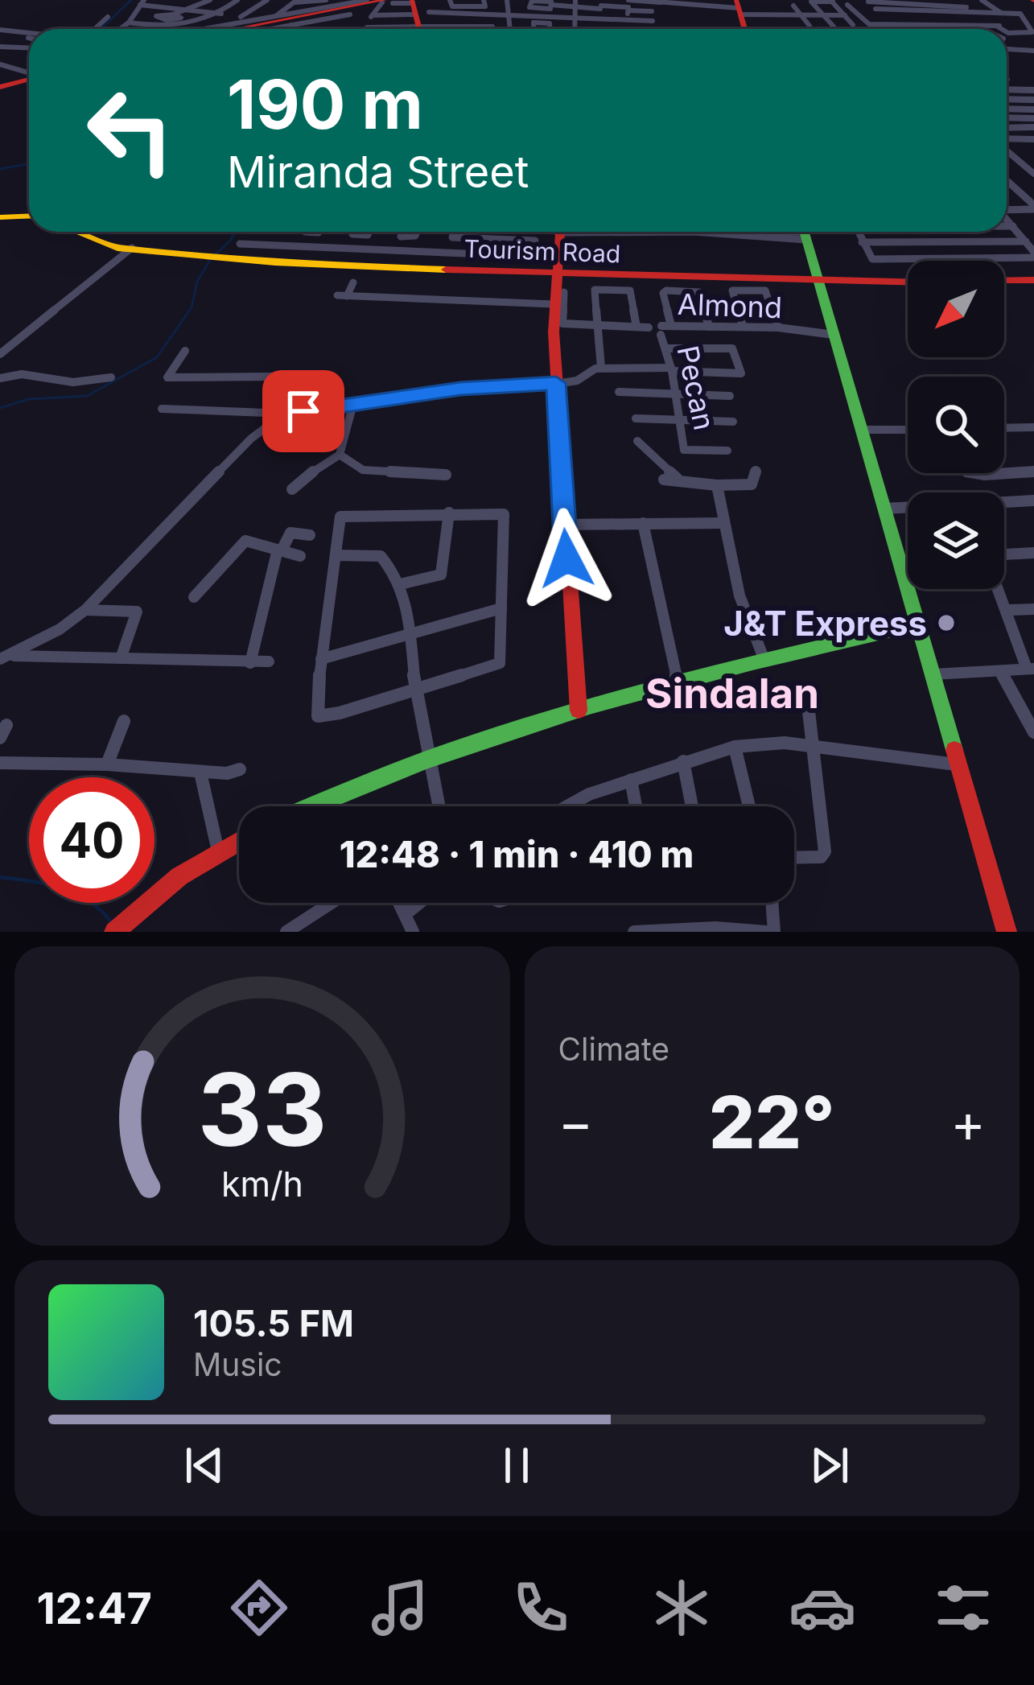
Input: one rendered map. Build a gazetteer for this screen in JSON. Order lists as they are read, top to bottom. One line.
{"streets":{"main road":["Tourism Road"],"street":["Almond","Pecan"]},"crossings":[["Almond","Pecan"]],"districts":["Sindalan"],"places":["J&T Express"],"north":"bottom left","page":{"turn":["190 m","Miranda Street"],"limit":"40","trip":"12:48 · 1 min · 410 m","tile":"Climate","heat":["−","22°","+"],"song":["105.5 FM","Music"],"tabs":"12:47","gauge":["33","km/h"]}}
